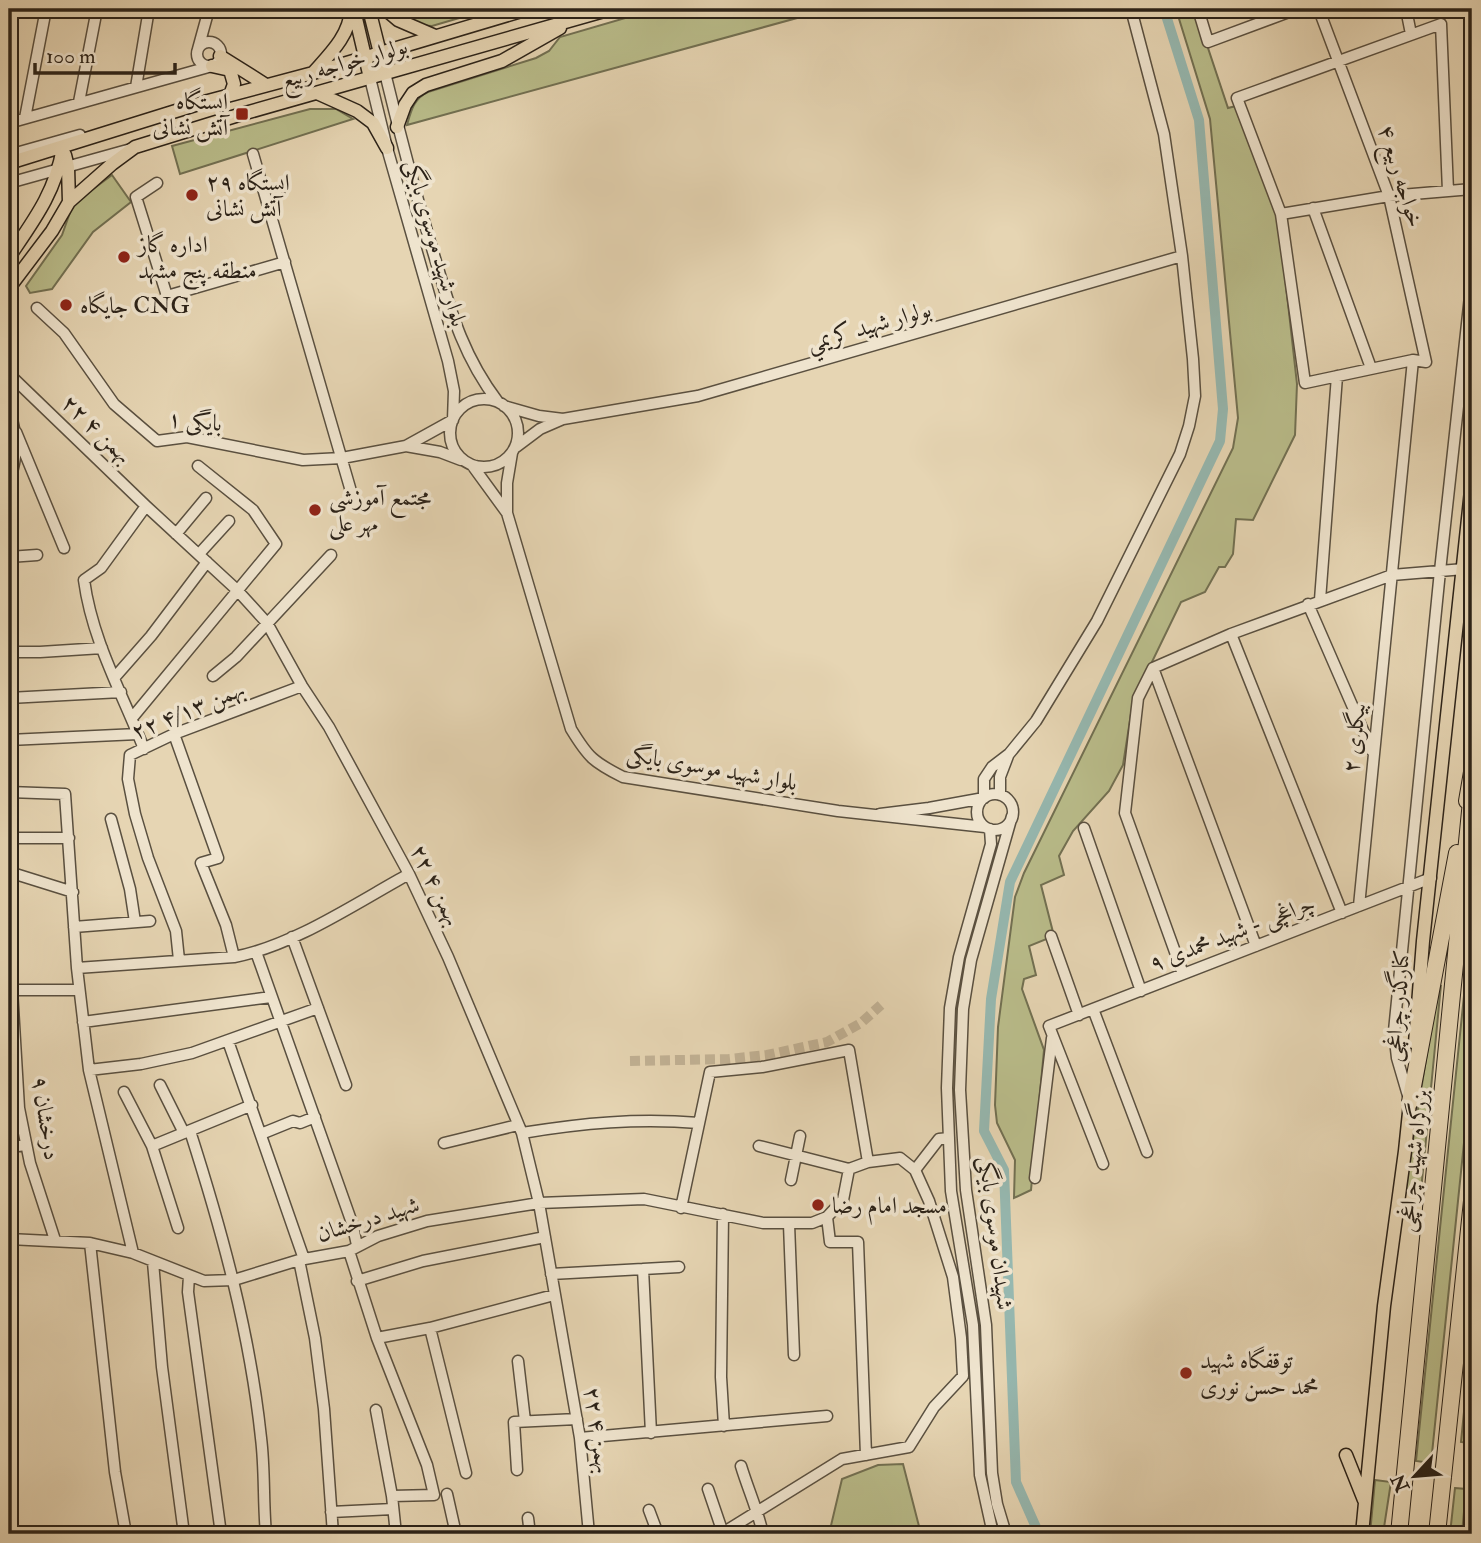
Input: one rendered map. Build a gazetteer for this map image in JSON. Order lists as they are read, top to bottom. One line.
{"streets":{"highway":["بزرگراه شهید چراغچی"],"main road":["بولوار خواجه ربیع","کنارگذر چراغچی"],"street":["خواجه ربیع ۴","بلوار شهید موسوی بایگی","بولوار شهيد كريمي","بایگی ۱","۲۲ بهمن ۴","۲۲ بهمن ۴/۱۳","بیگلری ۲","۹ چراغچی - شهید محمدی","درخشان ۹","شهید درخشان","شهیدان موسوی بایگی"]},"crossings":[["بولوار خواجه ربیع","بلوار شهید موسوی بایگی"],["خواجه ربیع ۴","بیگلری ۲"],["بلوار شهید موسوی بایگی","بولوار شهيد كريمي"],["بلوار شهید موسوی بایگی","شهیدان موسوی بایگی"],["۲۲ بهمن ۴","۲۲ بهمن ۴/۱۳"],["۲۲ بهمن ۴","شهید درخشان"],["بیگلری ۲","۹ چراغچی - شهید محمدی"],["۹ چراغچی - شهید محمدی","کنارگذر چراغچی"],["درخشان ۹","شهید درخشان"]],"places":{"transit":["ایستگاه آتش نشانی"],"other":["ایستگاه ۲۹ آتش نشانی","اداره گاز منطقه پنج مشهد","جایگاه CNG","مجتمع آموزشی مهر علی","مسجد امام رضا","توقفگاه شهید محمد حسن نوری"]},"scale_bar":"100 m","north":"bottom left"}
